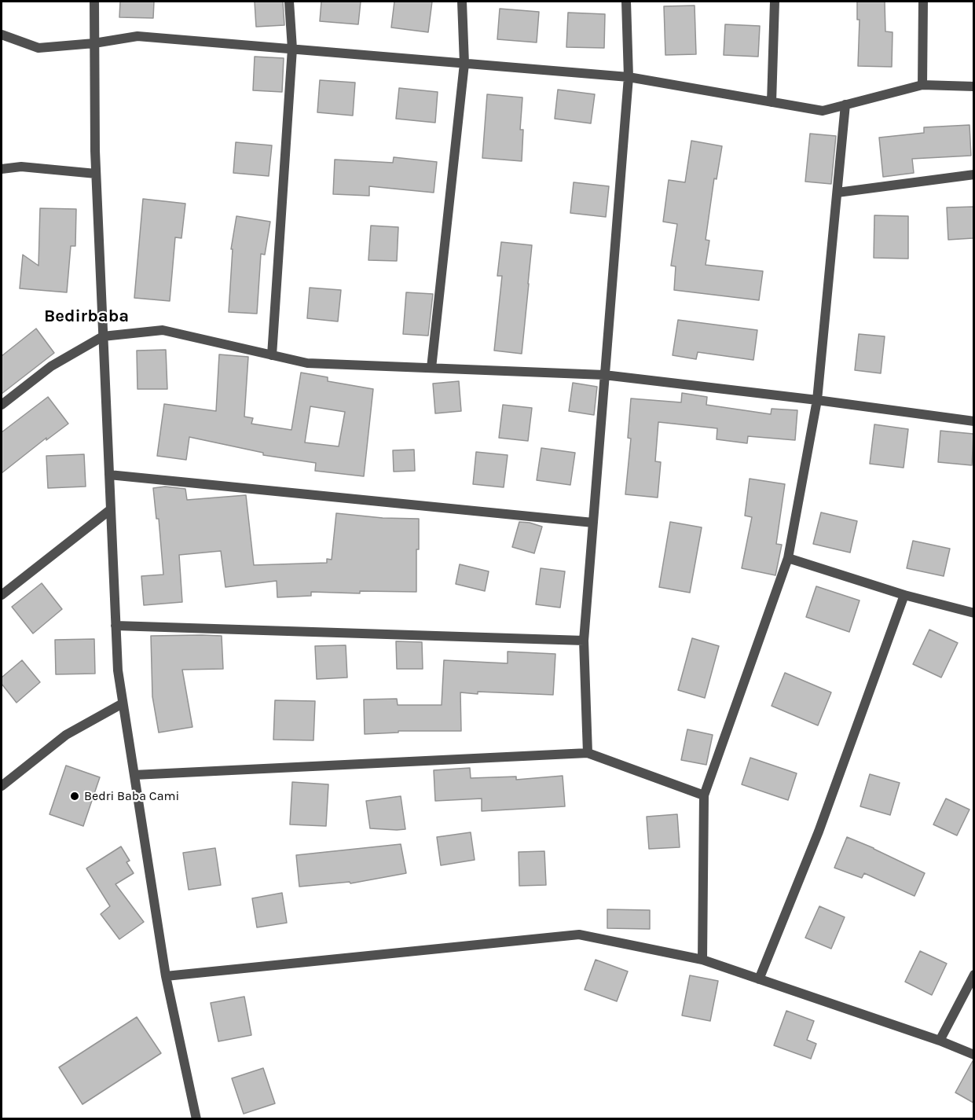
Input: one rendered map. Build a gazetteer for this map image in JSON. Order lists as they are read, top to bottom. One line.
{"districts":["Bedirbaba"],"places":["Bedri Baba Cami"]}
